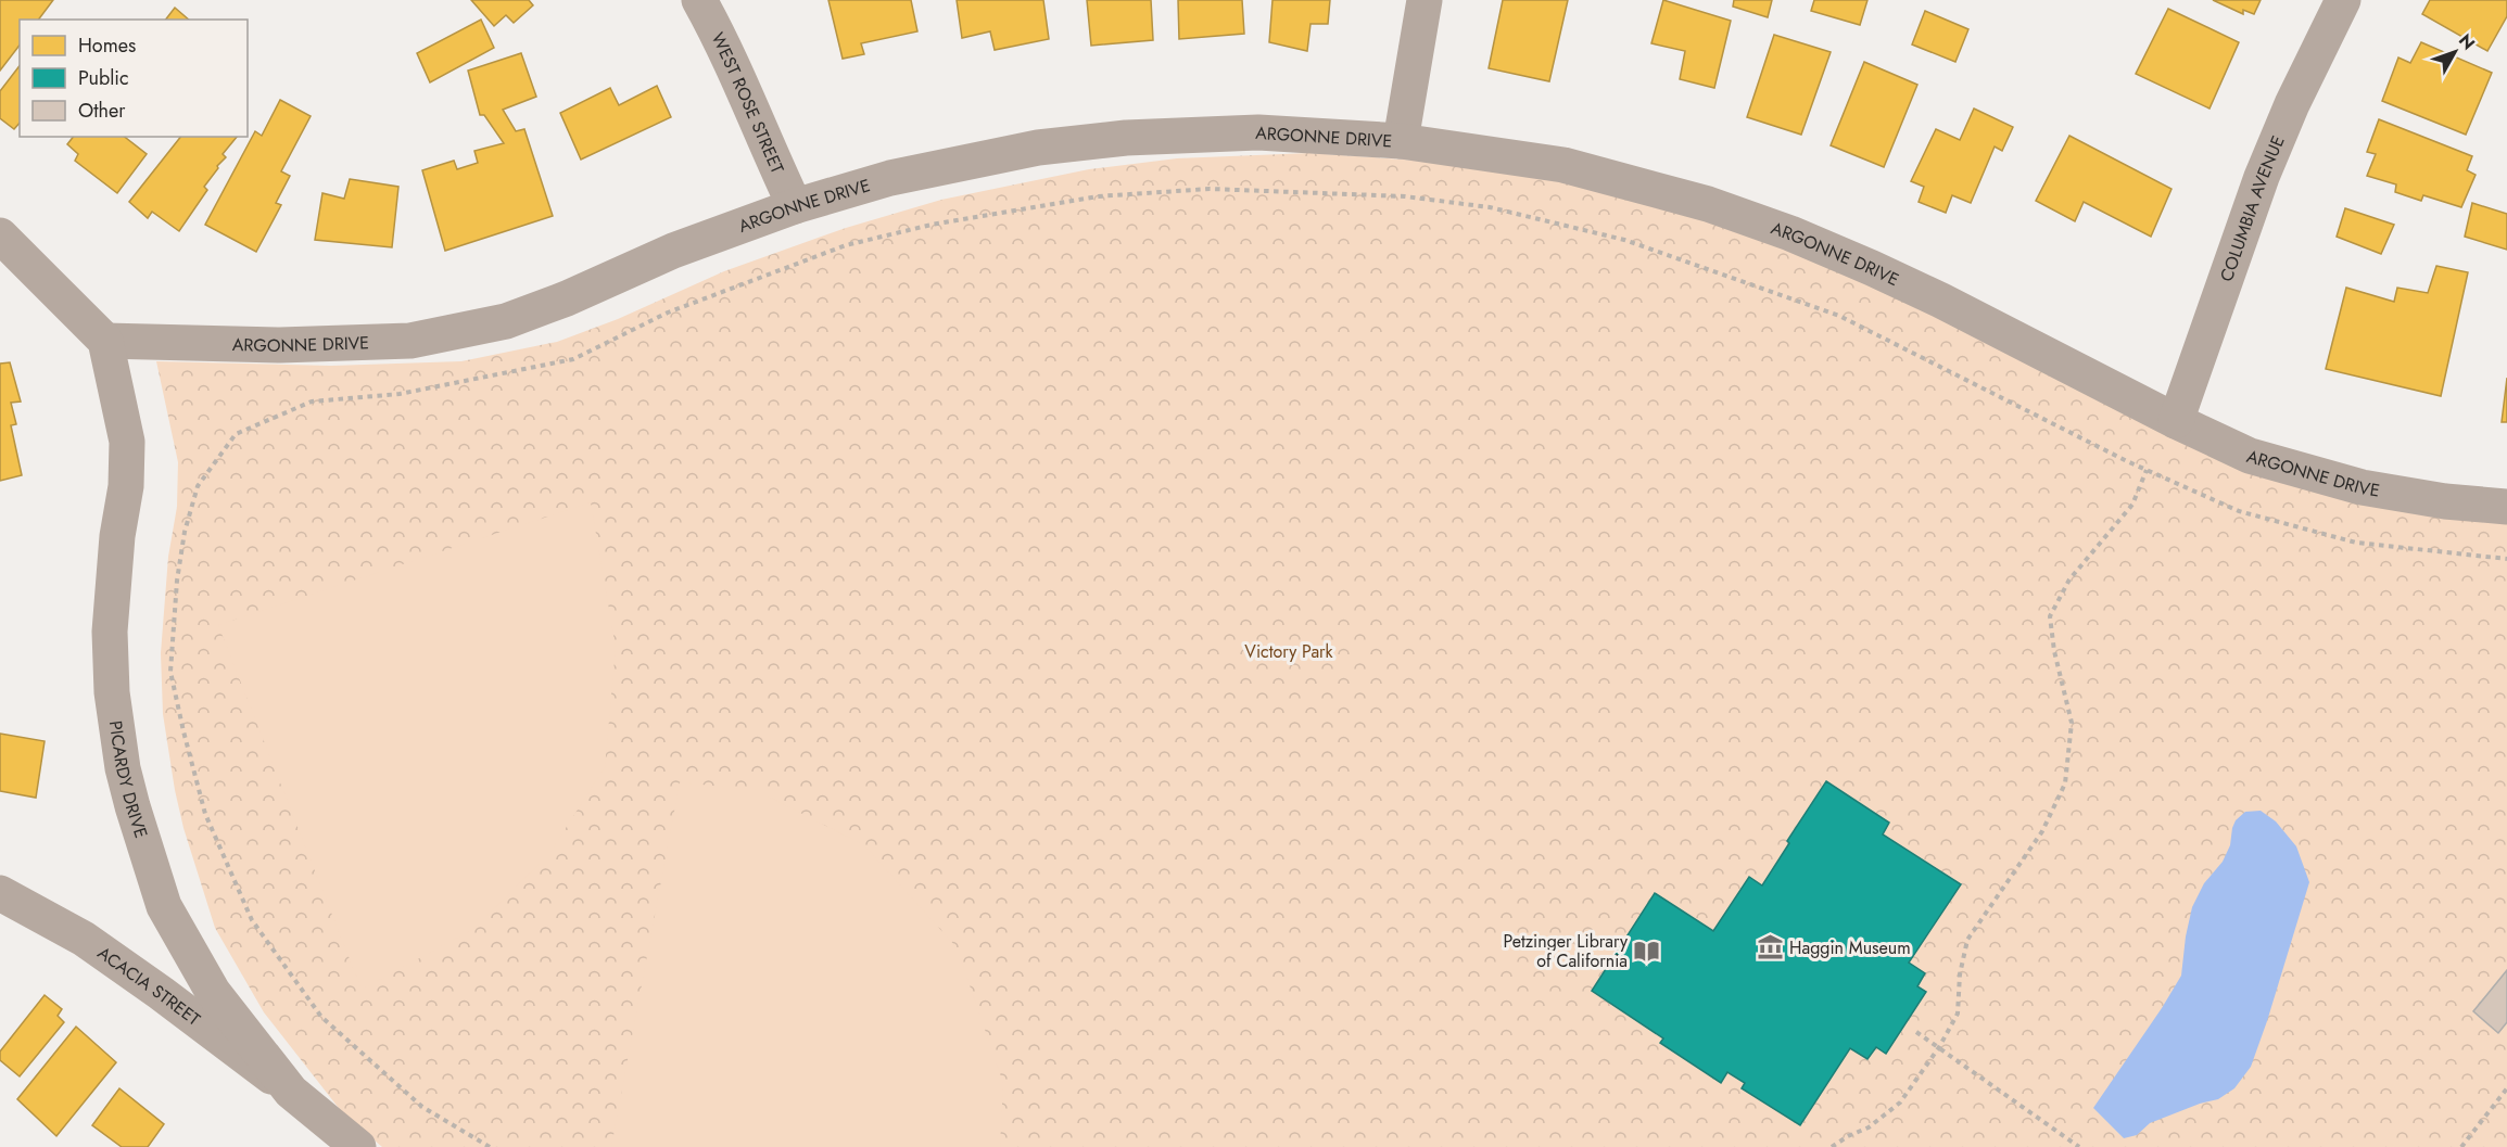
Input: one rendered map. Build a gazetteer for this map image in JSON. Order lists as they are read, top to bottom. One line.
{"streets":{"street":["WEST ROSE STREET","ARGONNE DRIVE","COLUMBIA AVENUE","PICARDY DRIVE","ACACIA STREET"]},"crossings":[["WEST ROSE STREET","ARGONNE DRIVE"],["ARGONNE DRIVE","COLUMBIA AVENUE"],["ARGONNE DRIVE","PICARDY DRIVE"],["PICARDY DRIVE","ACACIA STREET"]],"parks":["Victory Park"],"places":{"museum":["Haggin Museum"],"library":["Petzinger Library of California"]},"legend":["Homes","Public","Other"],"north":"top right"}
